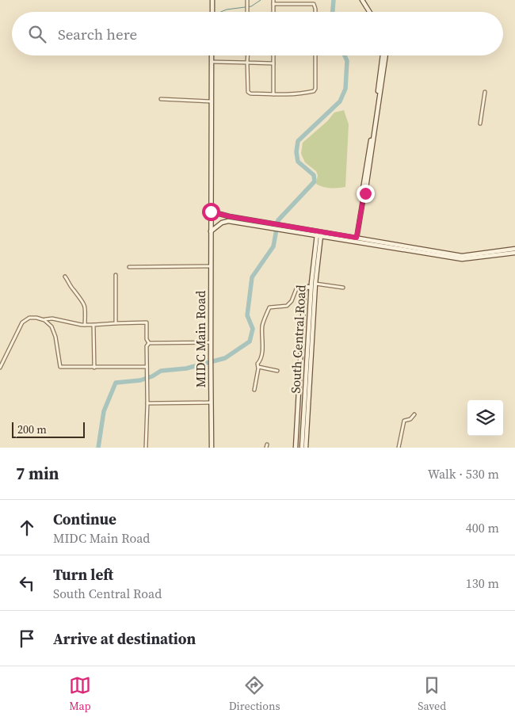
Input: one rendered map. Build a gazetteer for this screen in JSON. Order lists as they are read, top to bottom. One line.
{"streets":{"street":["MIDC Main Road","South Central Road"]},"scale_bar":"200 m","page":{"search":"Search here","scale":"200 m","heading":["7 min","Walk · 530 m"],"list":[["Continue","MIDC Main Road","400 m"],["Turn left","South Central Road","130 m"],"Arrive at destination"],"nav":["Map","Directions","Saved"]}}
